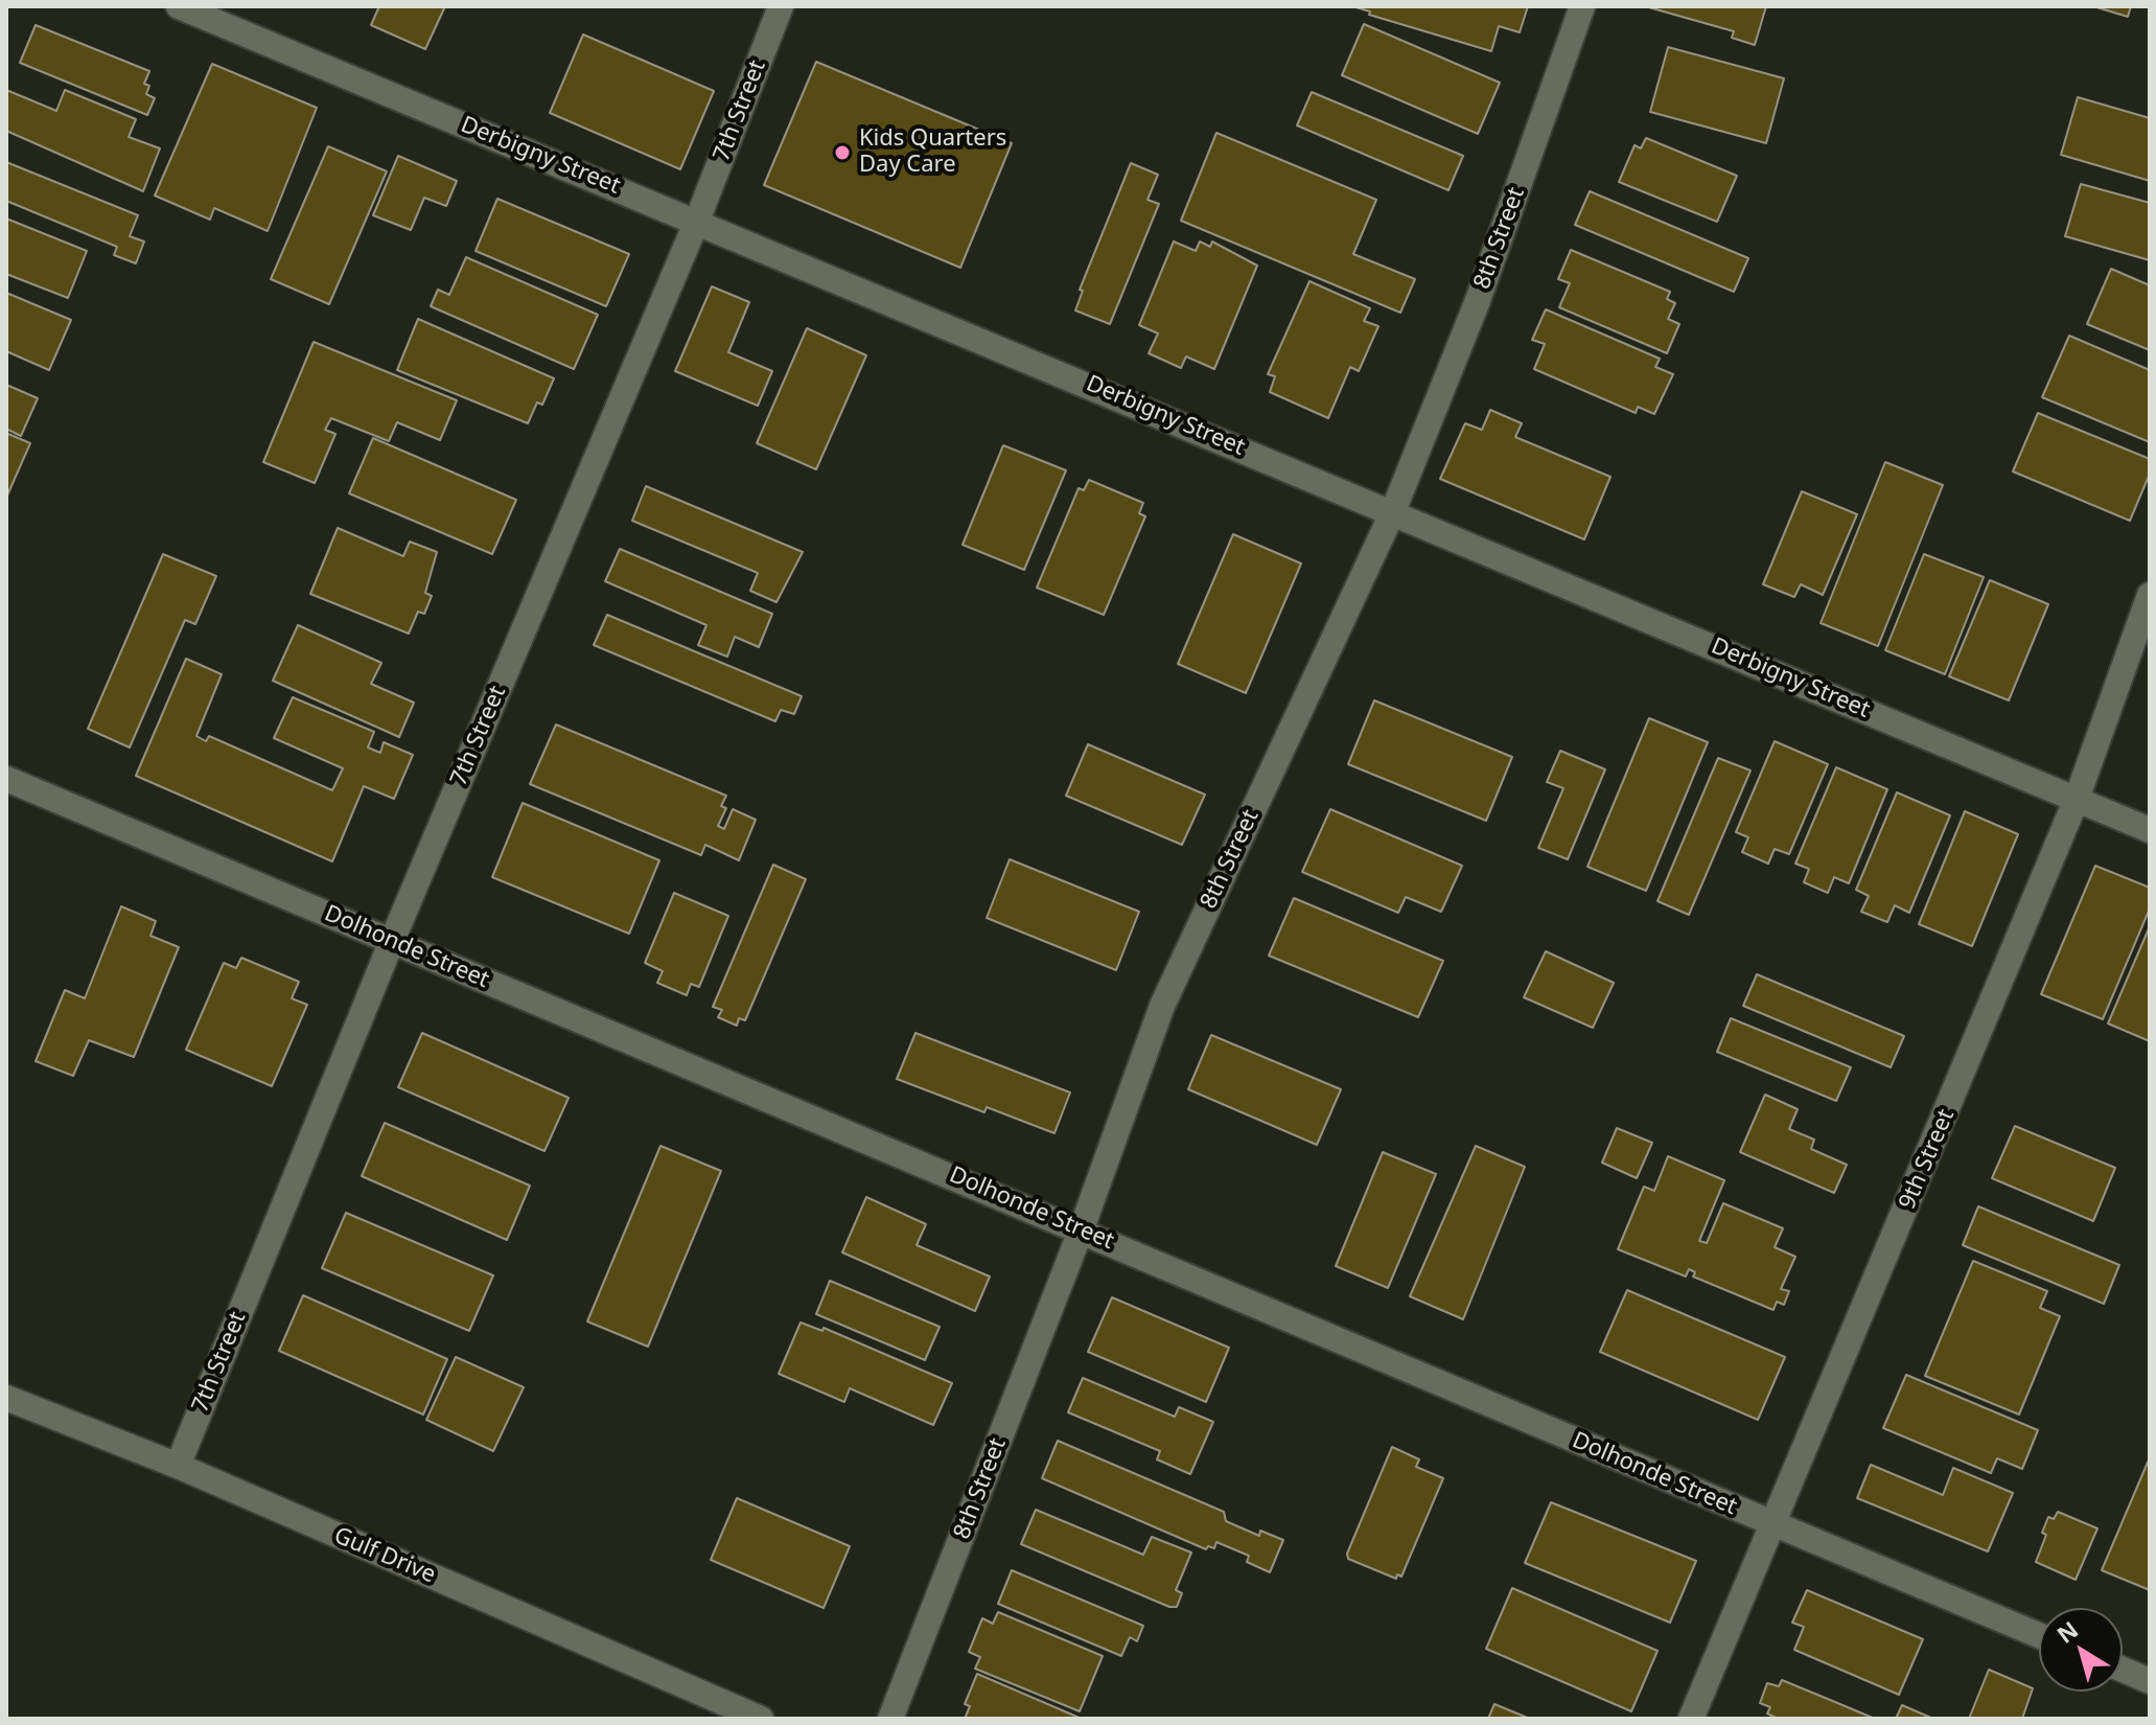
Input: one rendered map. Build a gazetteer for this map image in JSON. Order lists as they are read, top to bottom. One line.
{"streets":{"street":["7th Street","Derbigny Street","8th Street","Dolhonde Street","9th Street","Gulf Drive"]},"crossings":[["7th Street","Derbigny Street"],["7th Street","Dolhonde Street"],["7th Street","Gulf Drive"],["Derbigny Street","8th Street"],["Derbigny Street","9th Street"],["8th Street","Dolhonde Street"],["Dolhonde Street","9th Street"]],"places":["Kids Quarters Day Care"],"north":"top left"}
